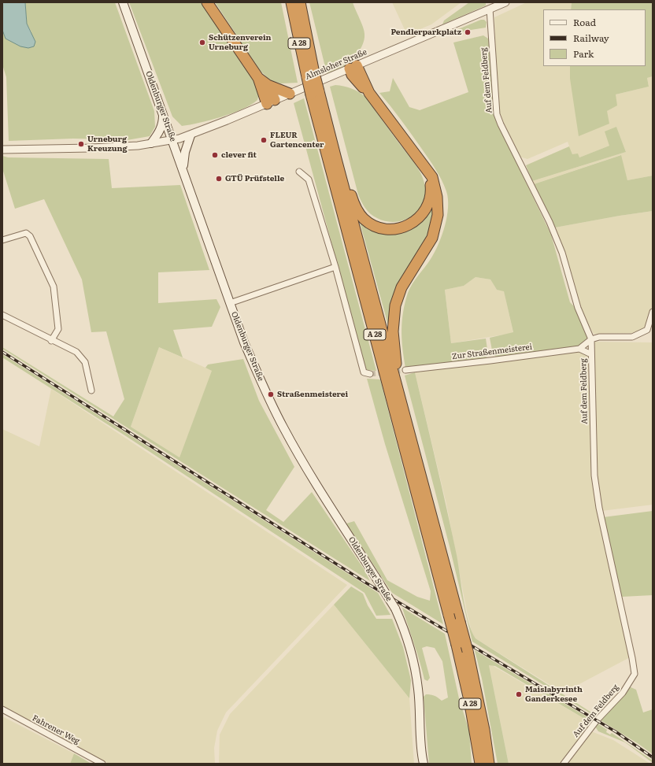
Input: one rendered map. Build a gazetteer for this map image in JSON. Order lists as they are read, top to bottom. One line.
{"streets":{"highway":["A 28"],"main road":["Oldenburger Straße"],"street":["Almsloher Straße","Auf dem Feldberg","Zur Straßenmeisterei","Fahrener Weg"]},"crossings":[["Almsloher Straße","Auf dem Feldberg"],["Almsloher Straße","Oldenburger Straße"]],"places":["Pendlerparkplatz","Schützenverein Urneburg","FLEUR Gartencenter","Urneburg Kreuzung","clever fit","GTÜ Prüfstelle","Straßenmeisterei","Maislabyrinth Ganderkesee"],"legend":["Road","Railway","Park"]}
